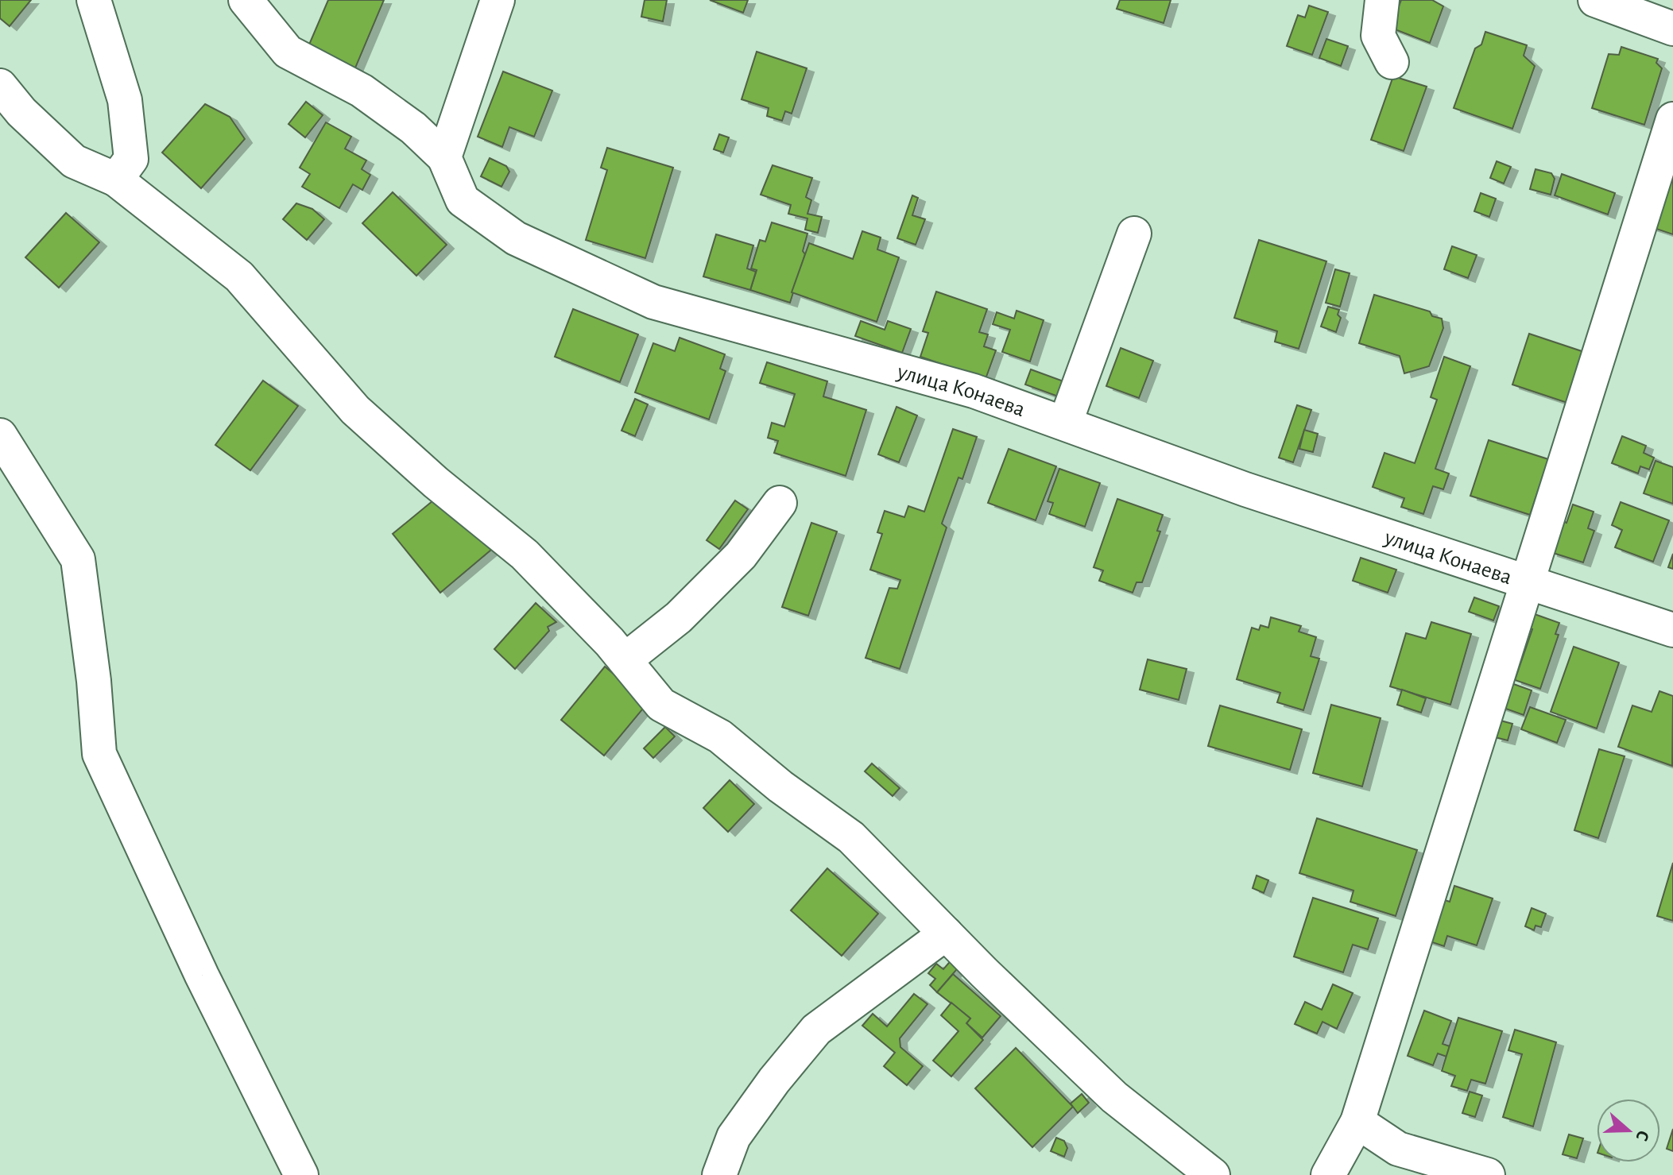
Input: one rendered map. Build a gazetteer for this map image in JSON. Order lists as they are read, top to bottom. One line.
{"streets":{"street":["улица Конаева"]},"north":"right"}
